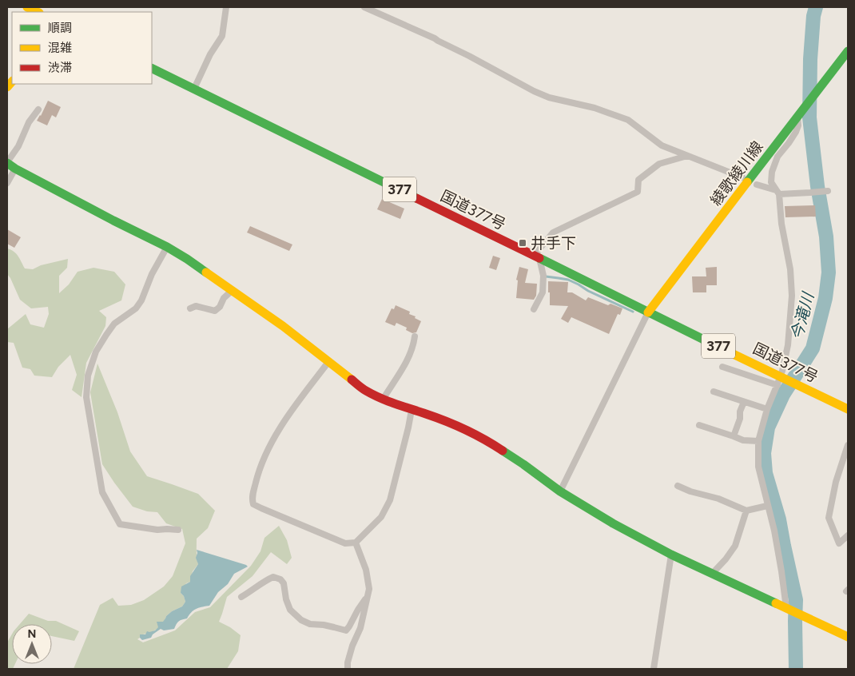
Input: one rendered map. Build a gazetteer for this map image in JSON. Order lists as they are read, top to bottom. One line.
{"streets":{"main road":["綾歌綾川線","377","国道377号"]},"crossings":[["綾歌綾川線","国道377号"]],"water":["今滝川"],"places":{"transit":["井手下"]},"legend":["順調","混雑","渋滞"],"north":"top"}
